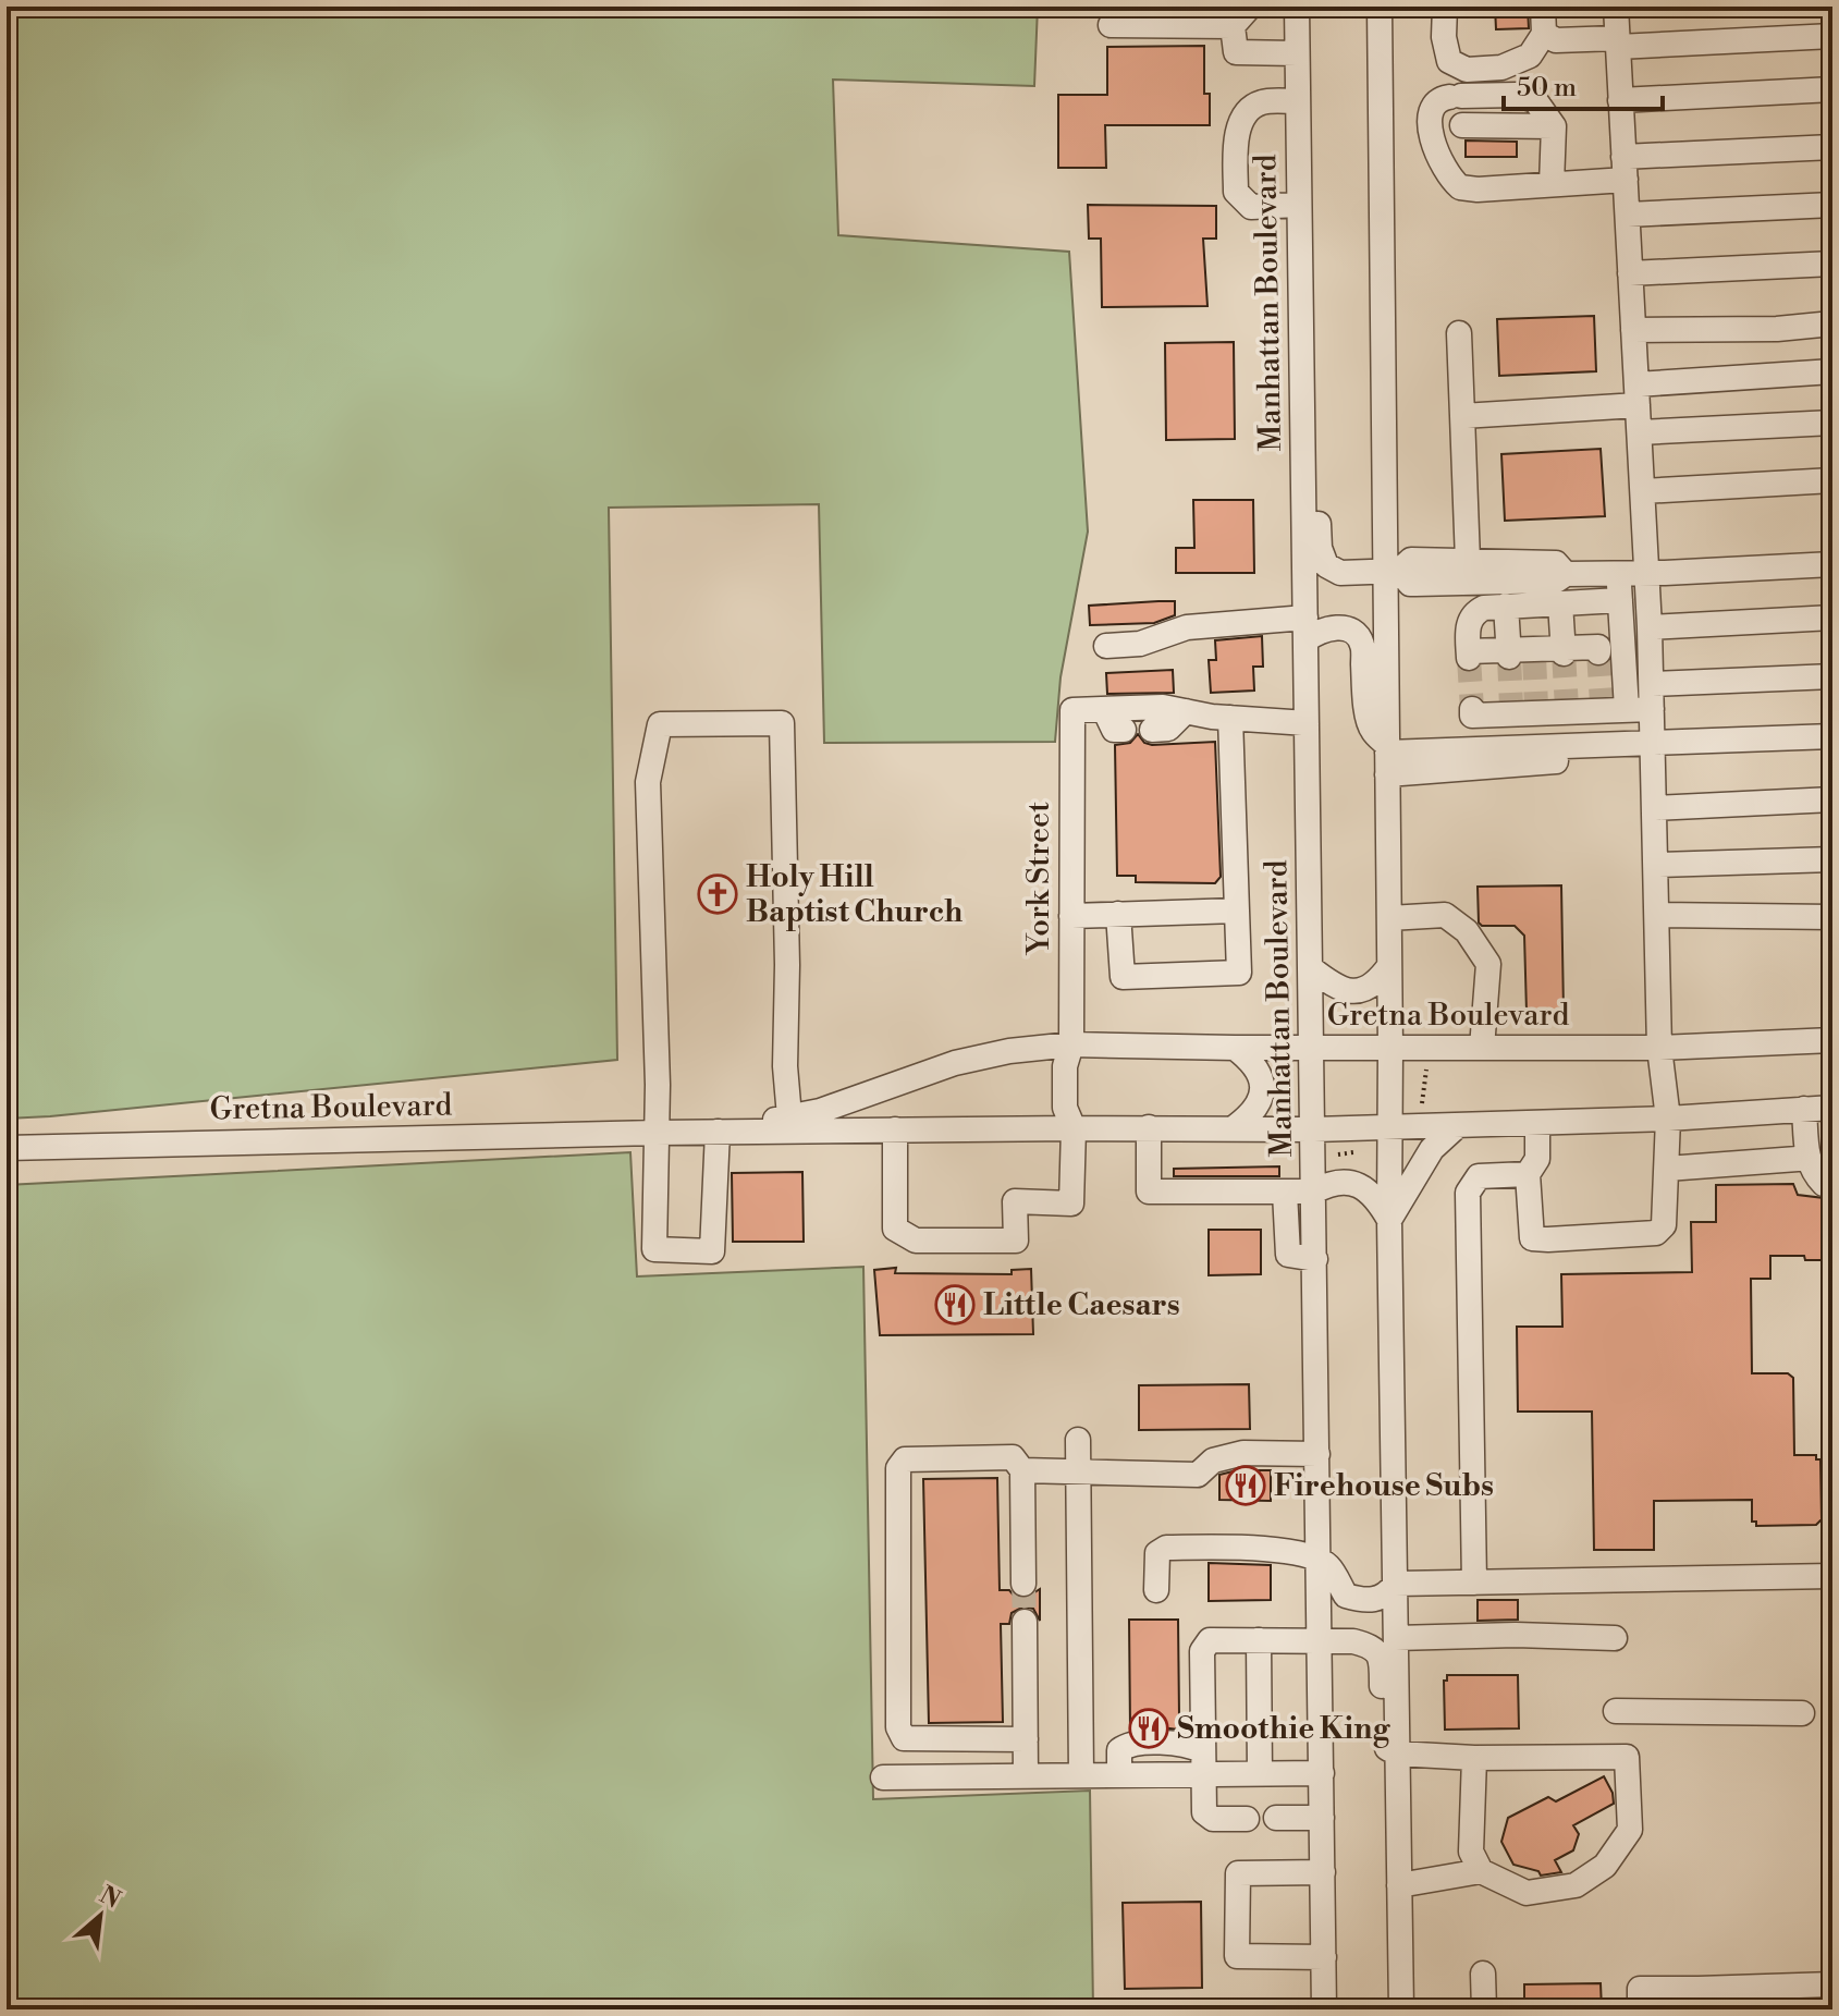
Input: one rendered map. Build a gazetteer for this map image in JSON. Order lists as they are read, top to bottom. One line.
{"streets":{"street":["Manhattan Boulevard","York Street","Gretna Boulevard"]},"crossings":[["Manhattan Boulevard","Gretna Boulevard"],["York Street","Gretna Boulevard"]],"places":{"church":["Holy Hill Baptist Church"],"restaurant":["Little Caesars","Firehouse Subs","Smoothie King"]},"scale_bar":"50 m","north":"top right"}
